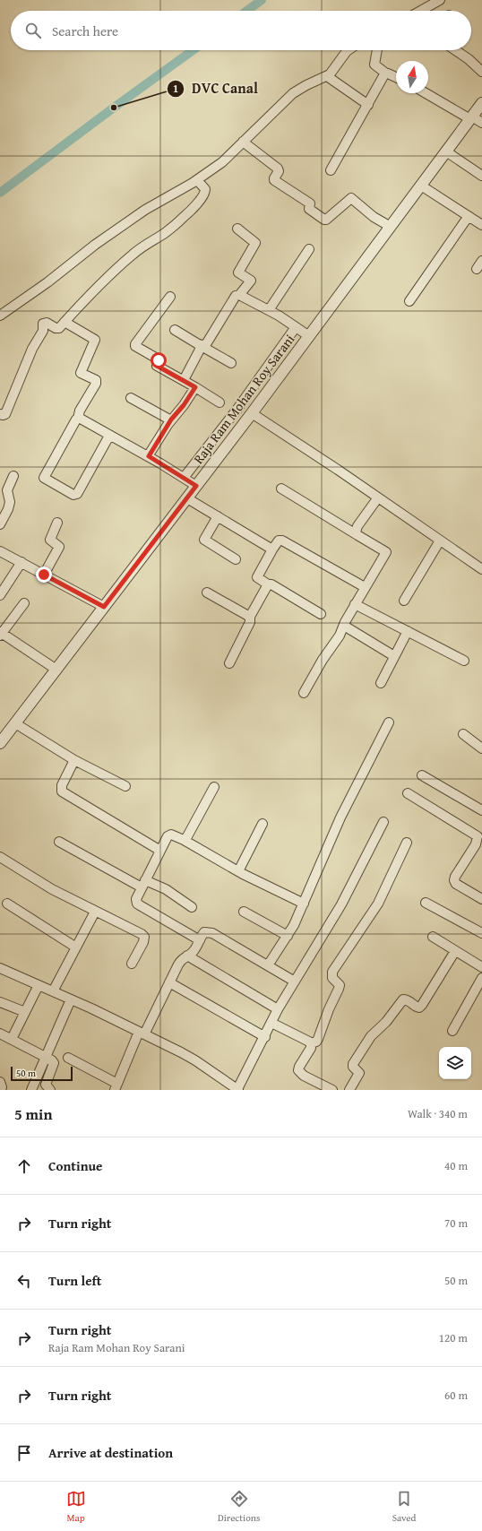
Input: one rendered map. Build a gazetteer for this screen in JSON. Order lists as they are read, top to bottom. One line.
{"streets":{"street":["Raja Ram Mohan Roy Sarani"]},"places":["DVC Canal"],"scale_bar":"50 m","north":"top","page":{"search":"Search here","scale":"50 m","heading":["5 min","Walk · 340 m"],"list":[["Continue","40 m"],["Turn right","70 m"],["Turn left","50 m"],["Turn right","Raja Ram Mohan Roy Sarani","120 m"],["Turn right","60 m"],"Arrive at destination"],"nav":["Map","Directions","Saved"]}}
